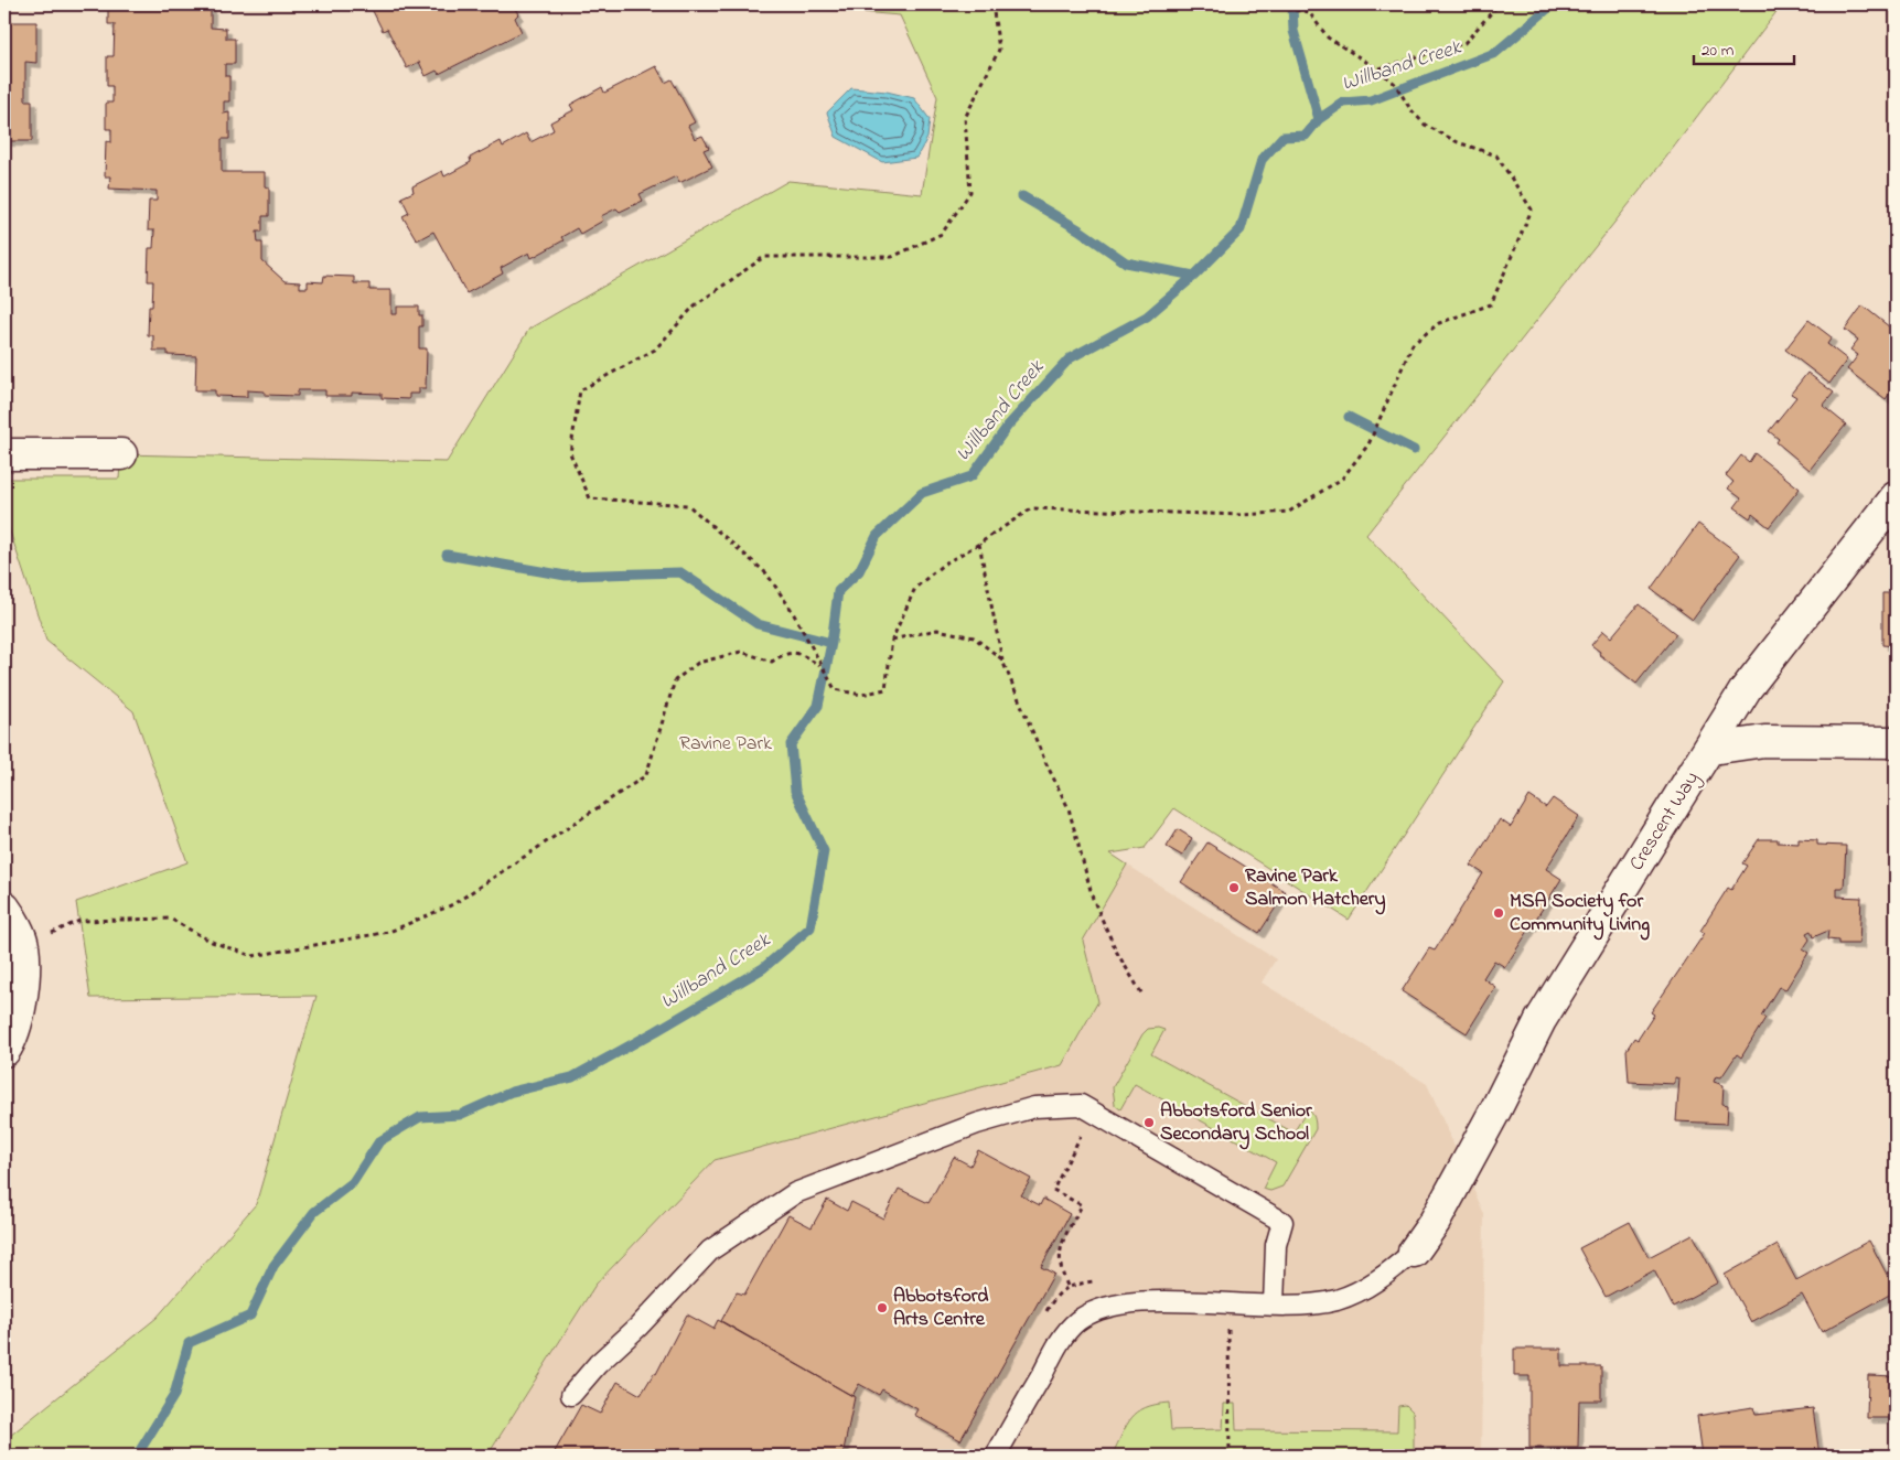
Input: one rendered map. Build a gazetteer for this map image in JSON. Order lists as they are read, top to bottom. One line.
{"streets":{"street":["Crescent Way"]},"water":["Willband Creek"],"parks":["Ravine Park"],"places":["Ravine Park Salmon Hatchery","MSA Society for Community Living","Abbotsford Senior Secondary School","Abbotsford Arts Centre"],"scale_bar":"20 m"}
